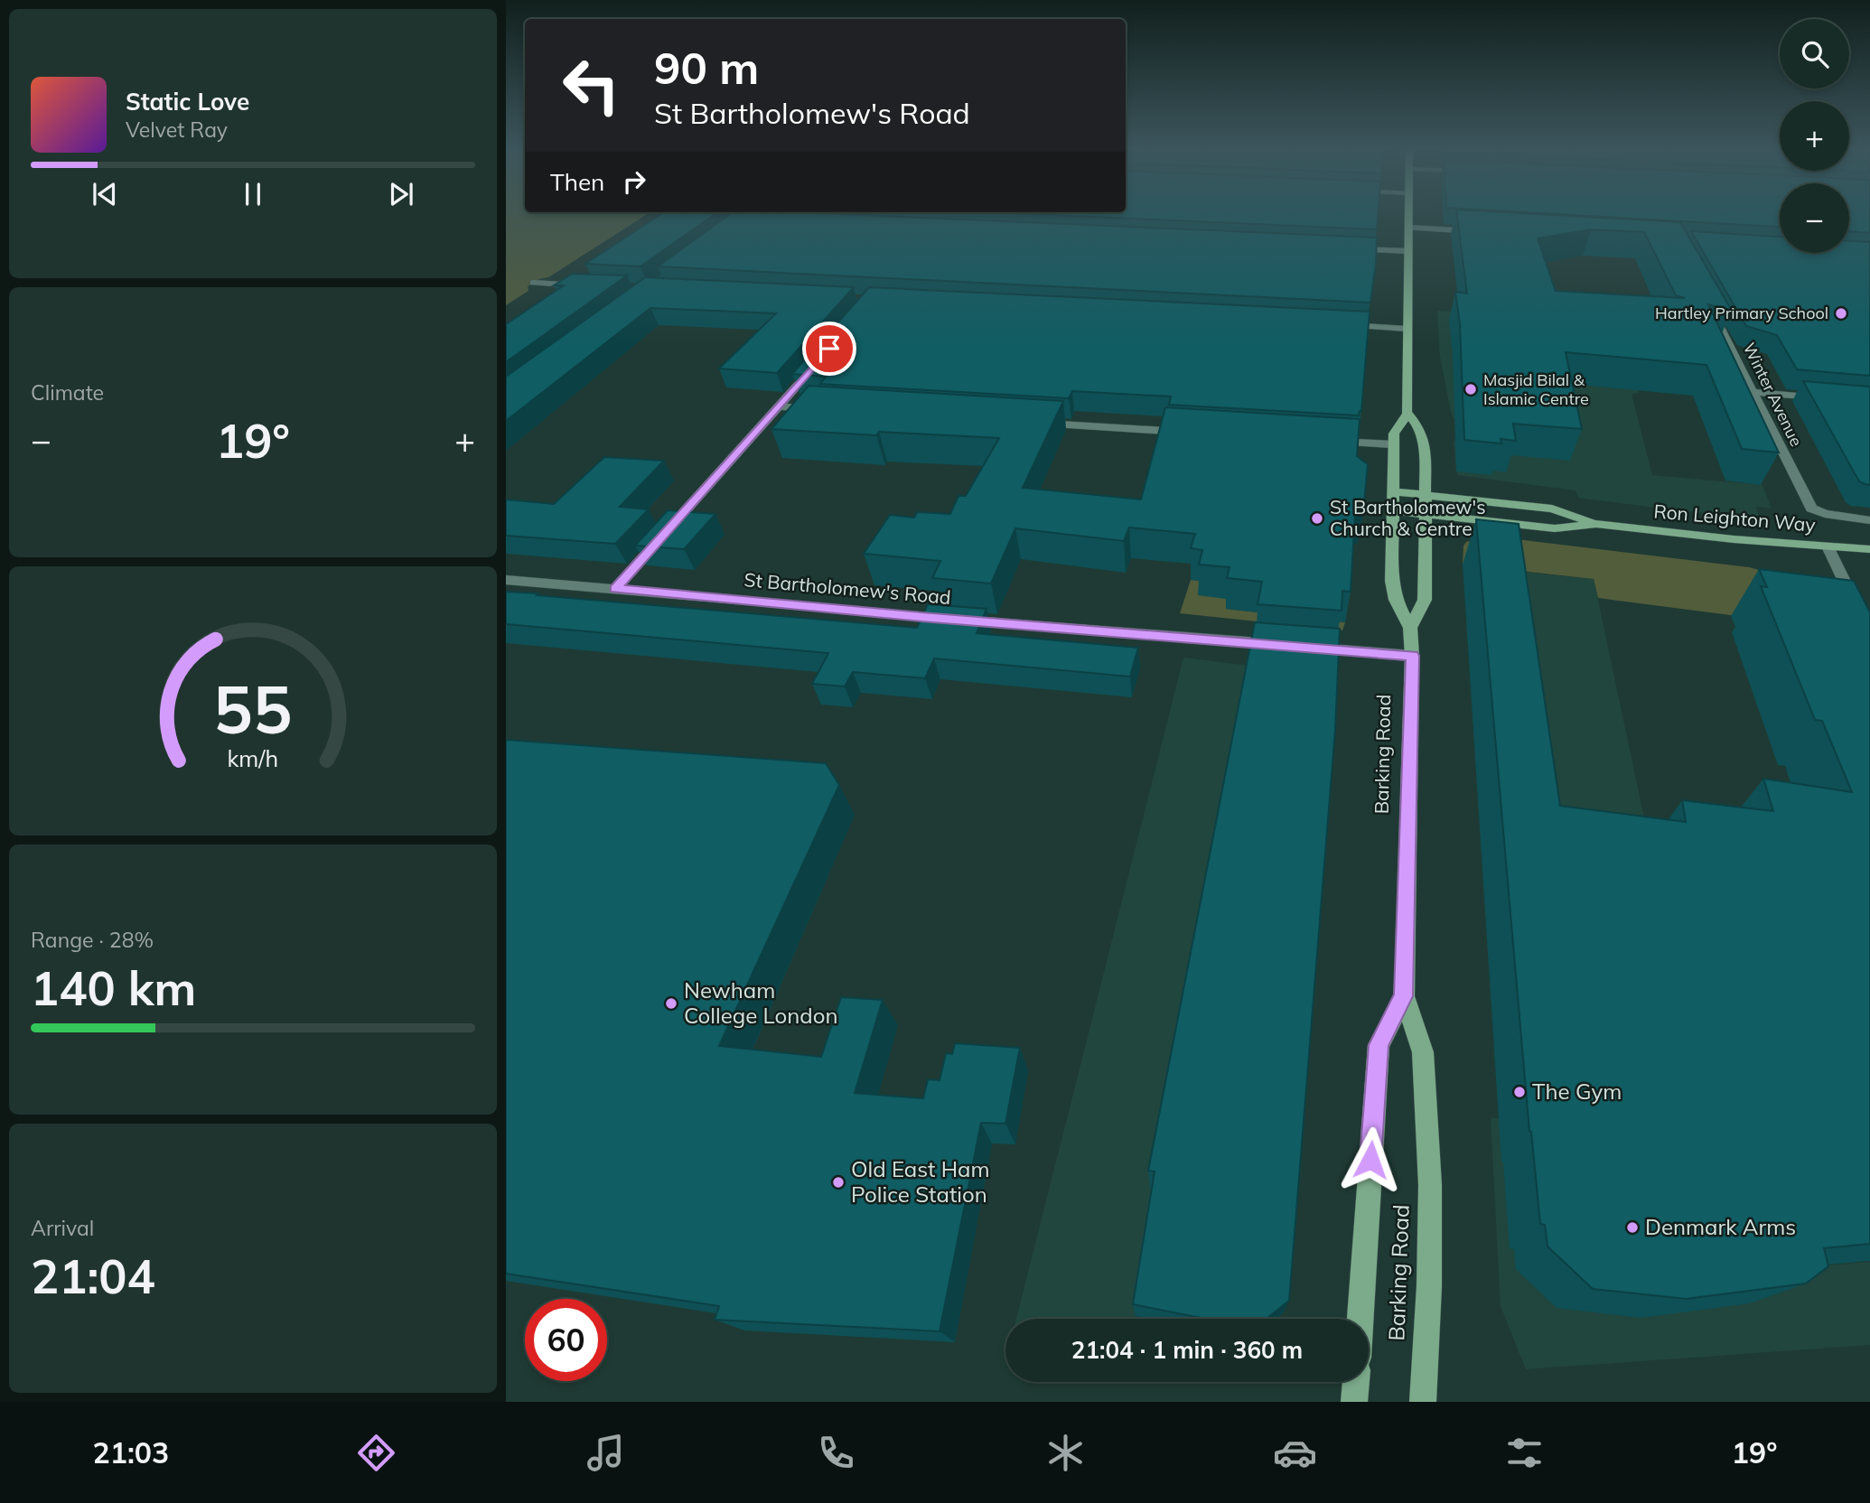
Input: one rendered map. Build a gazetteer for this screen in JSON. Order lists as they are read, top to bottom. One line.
{"streets":{"main road":["Ron Leighton Way","Barking Road"],"street":["Winter Avenue","St Bartholomew's Road"]},"crossings":[["Ron Leighton Way","Barking Road"],["St Bartholomew's Road","Barking Road"]],"places":["Hartley Primary School","Masjid Bilal & Islamic Centre","St Bartholomew's Church & Centre","Newham College London","The Gym","Old East Ham Police Station","Denmark Arms"],"page":{"map_buttons":["+","−"],"turn":["90 m","St Bartholomew's Road"],"song":["Static Love","Velvet Ray"],"then":"Then","tile":["Climate",["Range · 28%","140 km"],["Arrival","21:04"]],"heat":["−","19°","+"],"limit":"60","trip":"21:04 · 1 min · 360 m","tabs":["21:03","19°"],"gauge":["55","km/h"]}}
